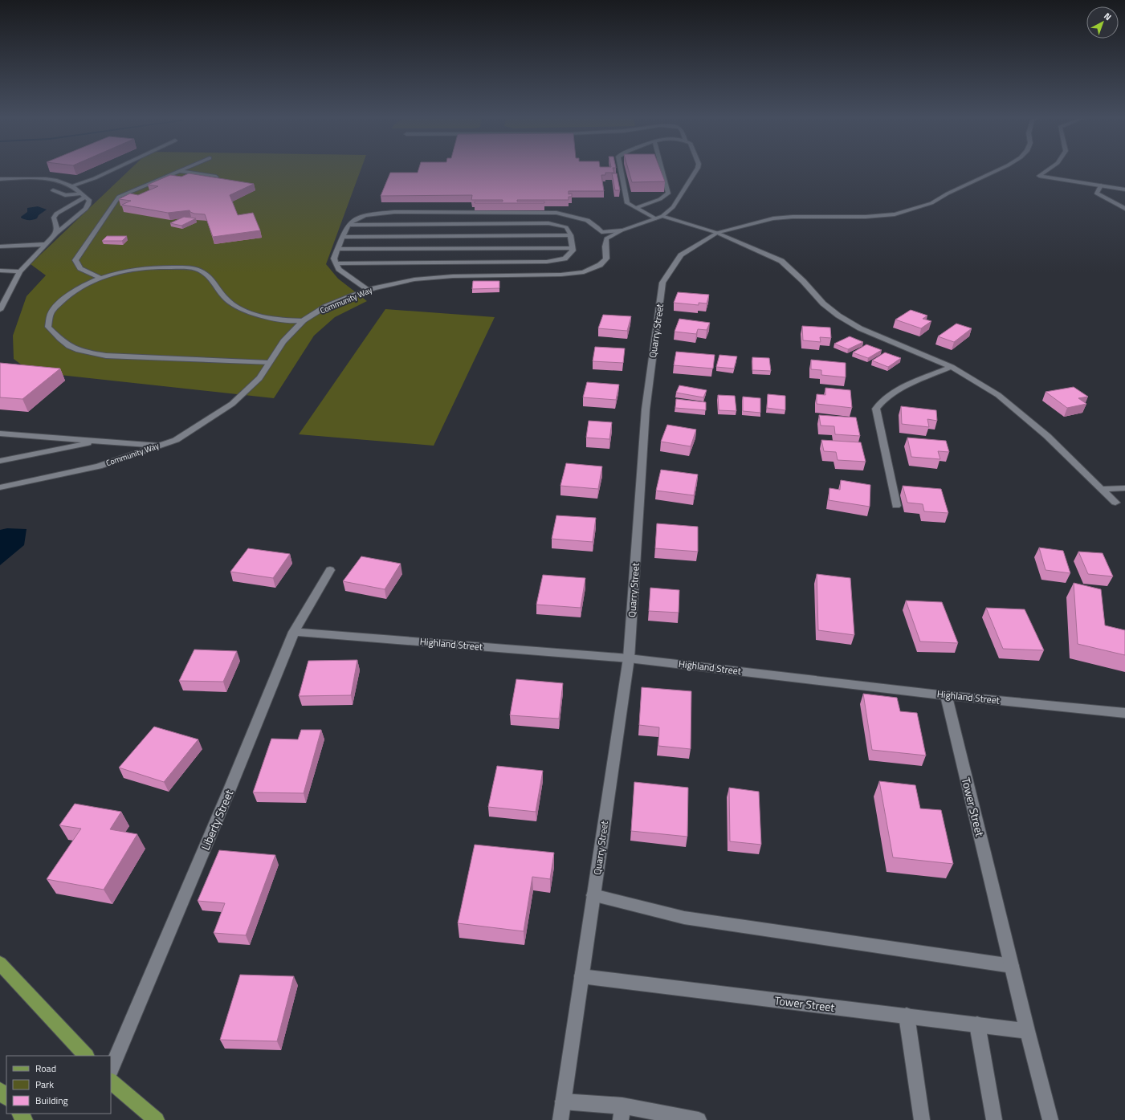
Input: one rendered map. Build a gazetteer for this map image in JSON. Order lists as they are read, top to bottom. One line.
{"streets":{"street":["Community Way","Quarry Street","Highland Street","Tower Street","Liberty Street"]},"crossings":[["Quarry Street","Highland Street"],["Quarry Street","Tower Street"],["Highland Street","Tower Street"],["Highland Street","Liberty Street"]],"legend":["Road","Park","Building"],"north":"top right"}
